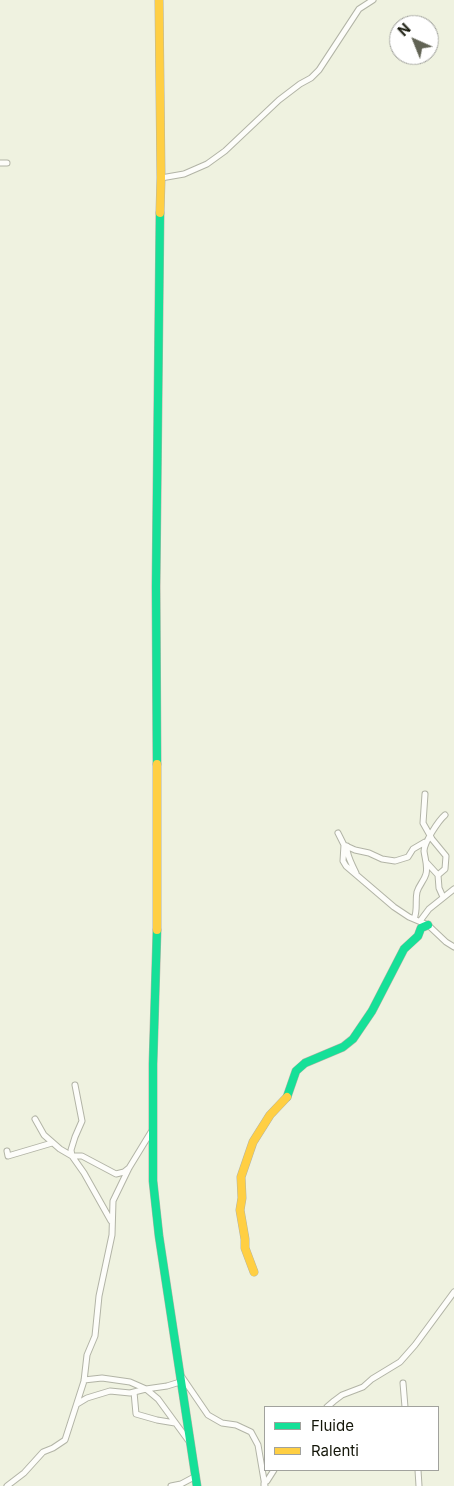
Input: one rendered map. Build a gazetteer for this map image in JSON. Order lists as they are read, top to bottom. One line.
{"legend":["Fluide","Ralenti"],"north":"top left"}
